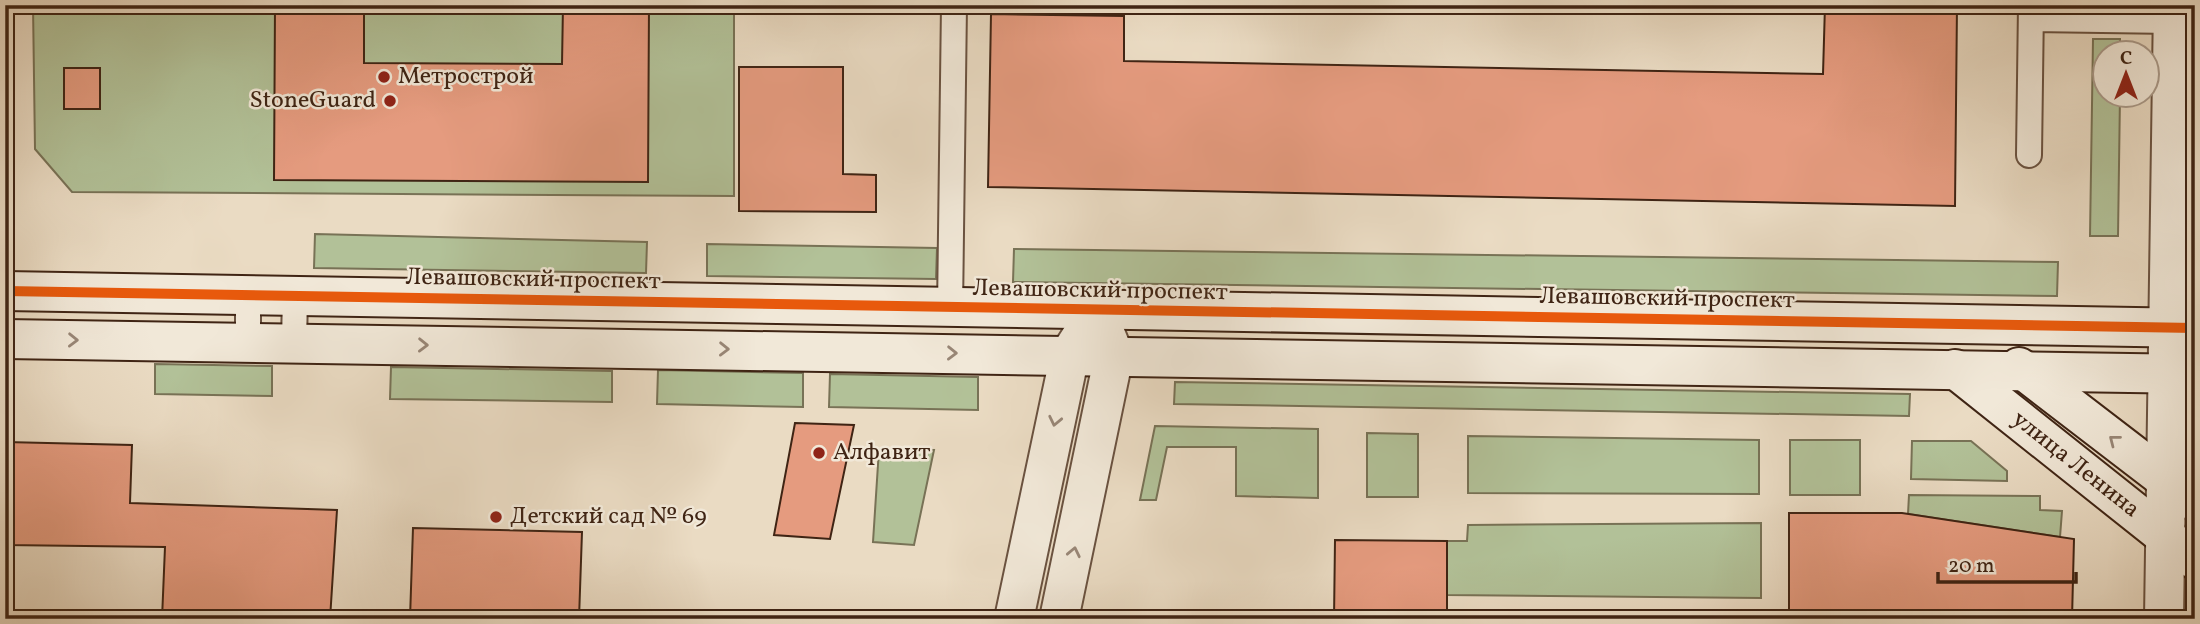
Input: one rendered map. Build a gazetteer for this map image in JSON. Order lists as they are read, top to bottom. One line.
{"streets":{"street":["Левашовский проспект","улица Ленина"]},"crossings":[["Левашовский проспект","улица Ленина"]],"places":["Метрострой","StoneGuard","Алфавит","Детский сад № 69"],"scale_bar":"20 m","north":"top"}
